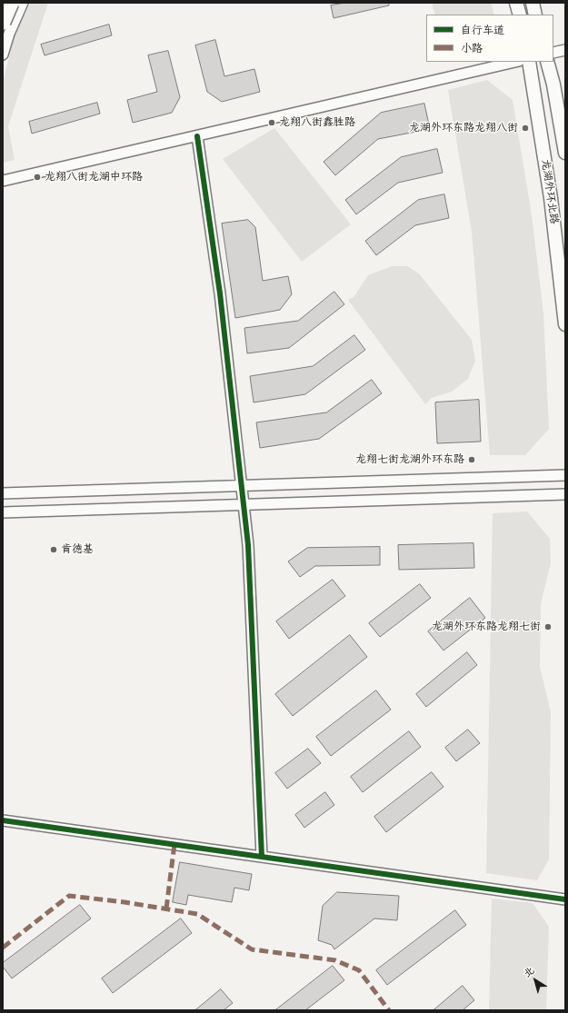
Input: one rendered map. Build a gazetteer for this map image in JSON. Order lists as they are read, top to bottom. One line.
{"streets":{"main road":["龙湖外环北路"]},"places":["龙翔八街鑫胜路","龙湖外环东路龙翔八街","龙翔八街龙湖中环路","龙翔七街龙湖外环东路","肯德基","龙湖外环东路龙翔七街"],"legend":["自行车道","小路"],"north":"top left"}
